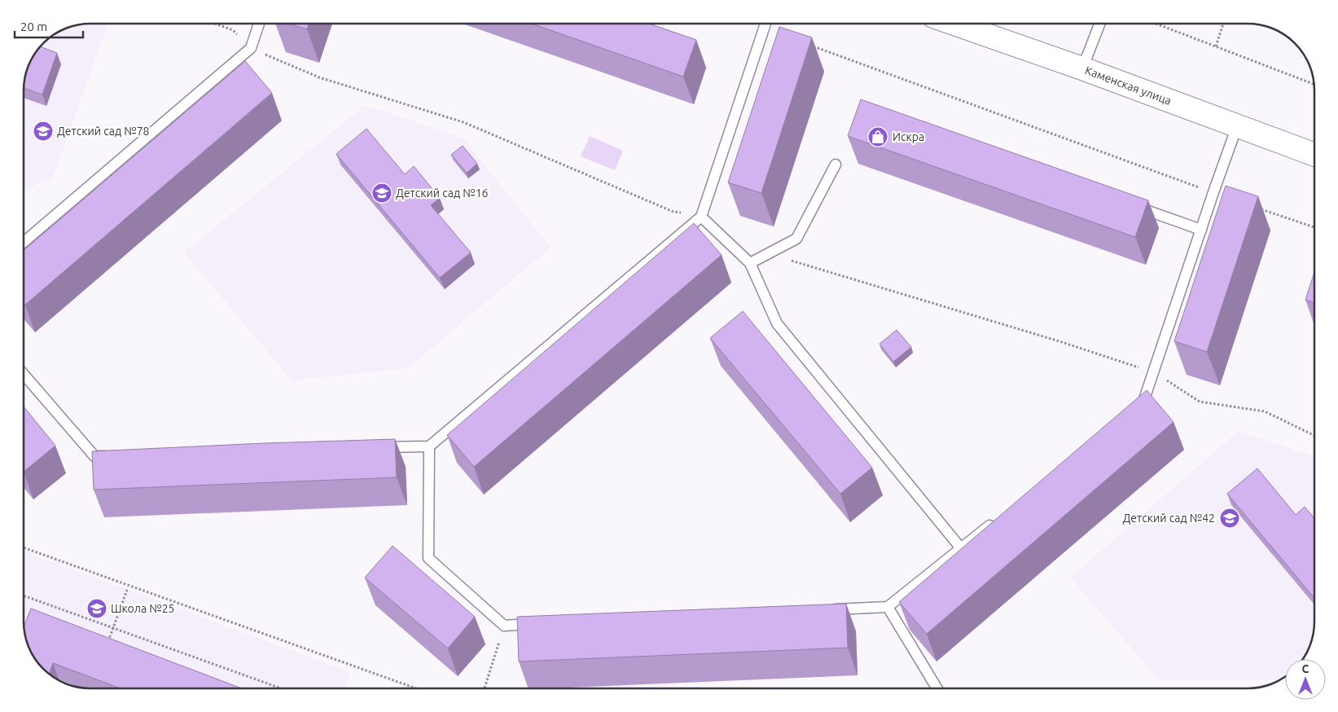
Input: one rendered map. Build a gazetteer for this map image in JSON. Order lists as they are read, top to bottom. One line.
{"streets":{"street":["Каменская улица"]},"places":{"school or university":["Детский сад №78","Детский сад №16","Детский сад №42","Школа №25"],"shop":["Искра"]},"scale_bar":"20 m","north":"top"}
